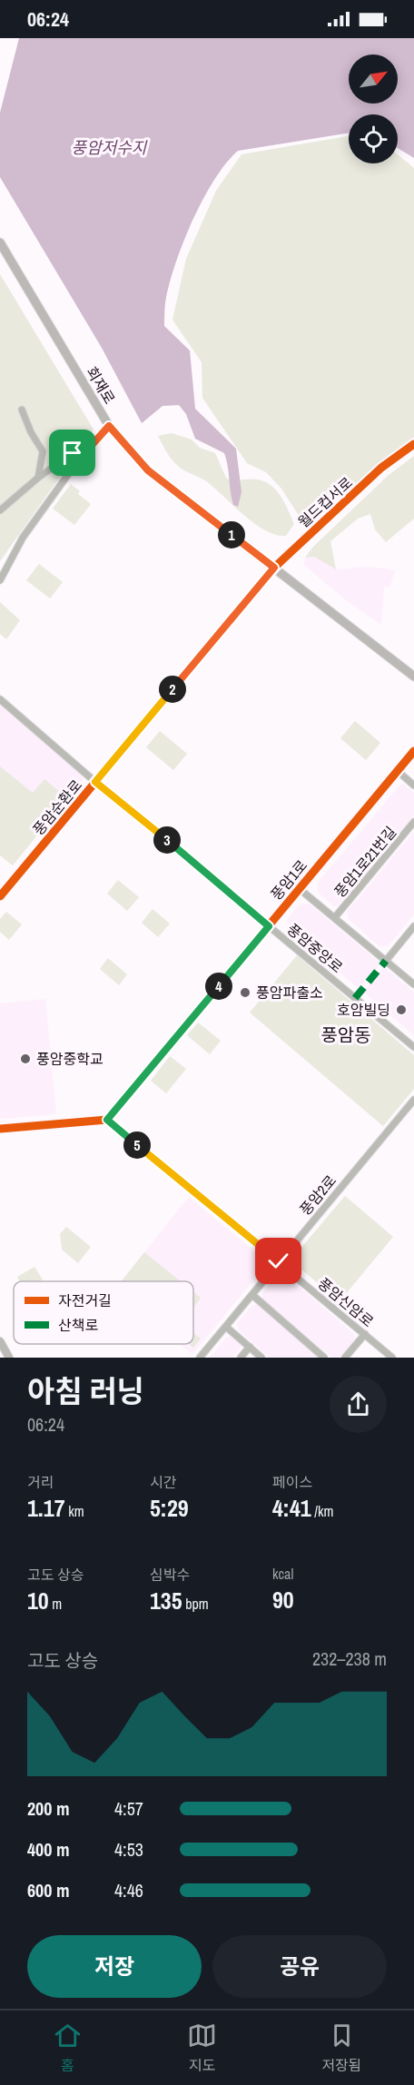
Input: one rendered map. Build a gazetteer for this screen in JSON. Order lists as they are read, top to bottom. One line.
{"streets":{"main road":["회재로"],"street":["월드컵서로","풍암순환로","풍암1로21번길","풍암1로","풍암중앙로","풍암2로","풍암신암로"]},"crossings":[["회재로","월드컵서로"],["월드컵서로","풍암순환로"],["풍암순환로","풍암중앙로"],["풍암1로21번길","풍암1로"],["풍암1로","풍암중앙로"],["풍암1로","풍암신암로"],["풍암2로","풍암신암로"]],"districts":["풍암동"],"water":["풍암저수지"],"places":["풍암파출소","호암빌딩","풍암중학교"],"legend":["자전거길","산책로"],"north":"top right","page":{"status":"06:24","pins":["1","2","3","4","5"],"heading":["아침 러닝","06:24"],"stats":[["거리","1.17 km"],["시간","5:29"],["페이스","4:41 /km"],["고도 상승","10 m"],["심박수","135 bpm"],["kcal","90"]],"chart":["고도 상승","232–238 m"],"list":[{"name":"200 m","note":"4:57"},{"name":"400 m","note":"4:53"},{"name":"600 m","note":"4:46"}],"buttons":["저장","공유"],"tabs":["홈","지도","저장됨"]}}
